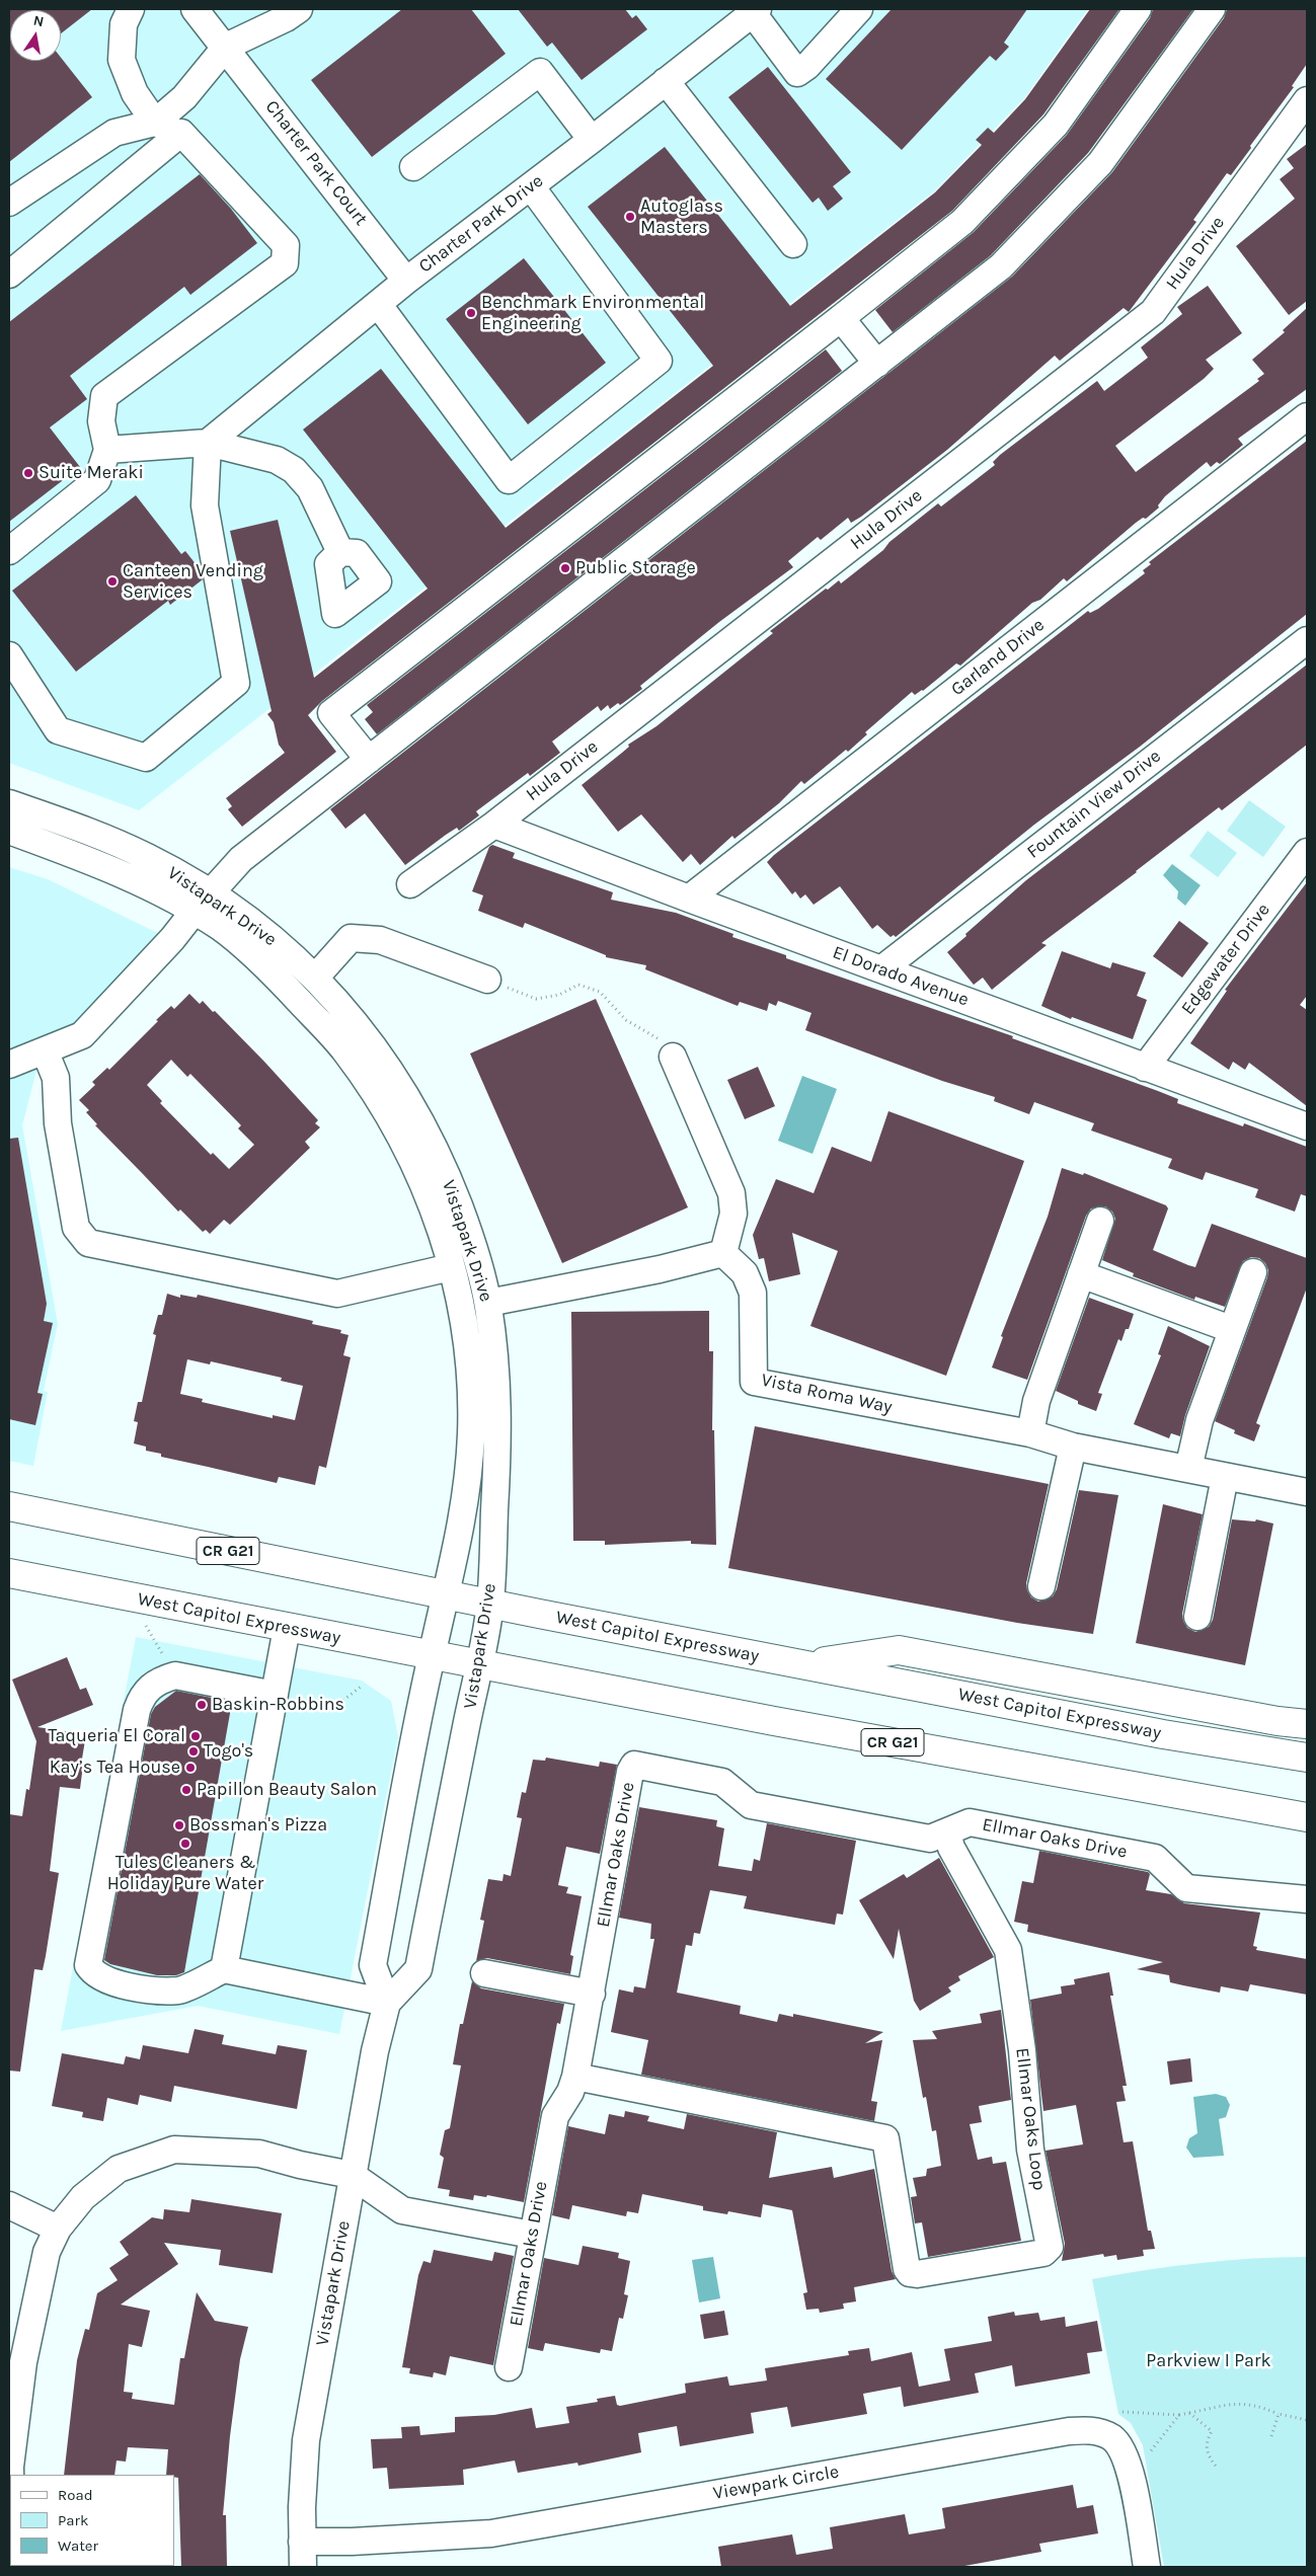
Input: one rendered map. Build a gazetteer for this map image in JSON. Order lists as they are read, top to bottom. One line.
{"streets":{"highway":["CR G21","West Capitol Expressway"],"street":["Charter Park Court","Charter Park Drive","Hula Drive","Garland Drive","Fountain View Drive","Vistapark Drive","Edgewater Drive","El Dorado Avenue","Vista Roma Way","Ellmar Oaks Drive","Ellmar Oaks Loop","Viewpark Circle"]},"crossings":[["Charter Park Court","Charter Park Drive"],["Hula Drive","El Dorado Avenue"],["Garland Drive","El Dorado Avenue"],["Fountain View Drive","El Dorado Avenue"],["Vistapark Drive","West Capitol Expressway"],["Vistapark Drive","Viewpark Circle"],["Edgewater Drive","El Dorado Avenue"],["Ellmar Oaks Drive","Ellmar Oaks Loop"]],"parks":["Parkview I Park"],"places":["Autoglass Masters","Benchmark Environmental Engineering","Suite Meraki","Public Storage","Canteen Vending Services","Baskin-Robbins","Taqueria El Coral","Togo's","Kay’s Tea House","Papillon Beauty Salon","Bossman's Pizza","Tules Cleaners & Holiday Pure Water"],"legend":["Road","Park","Water"],"north":"top"}
